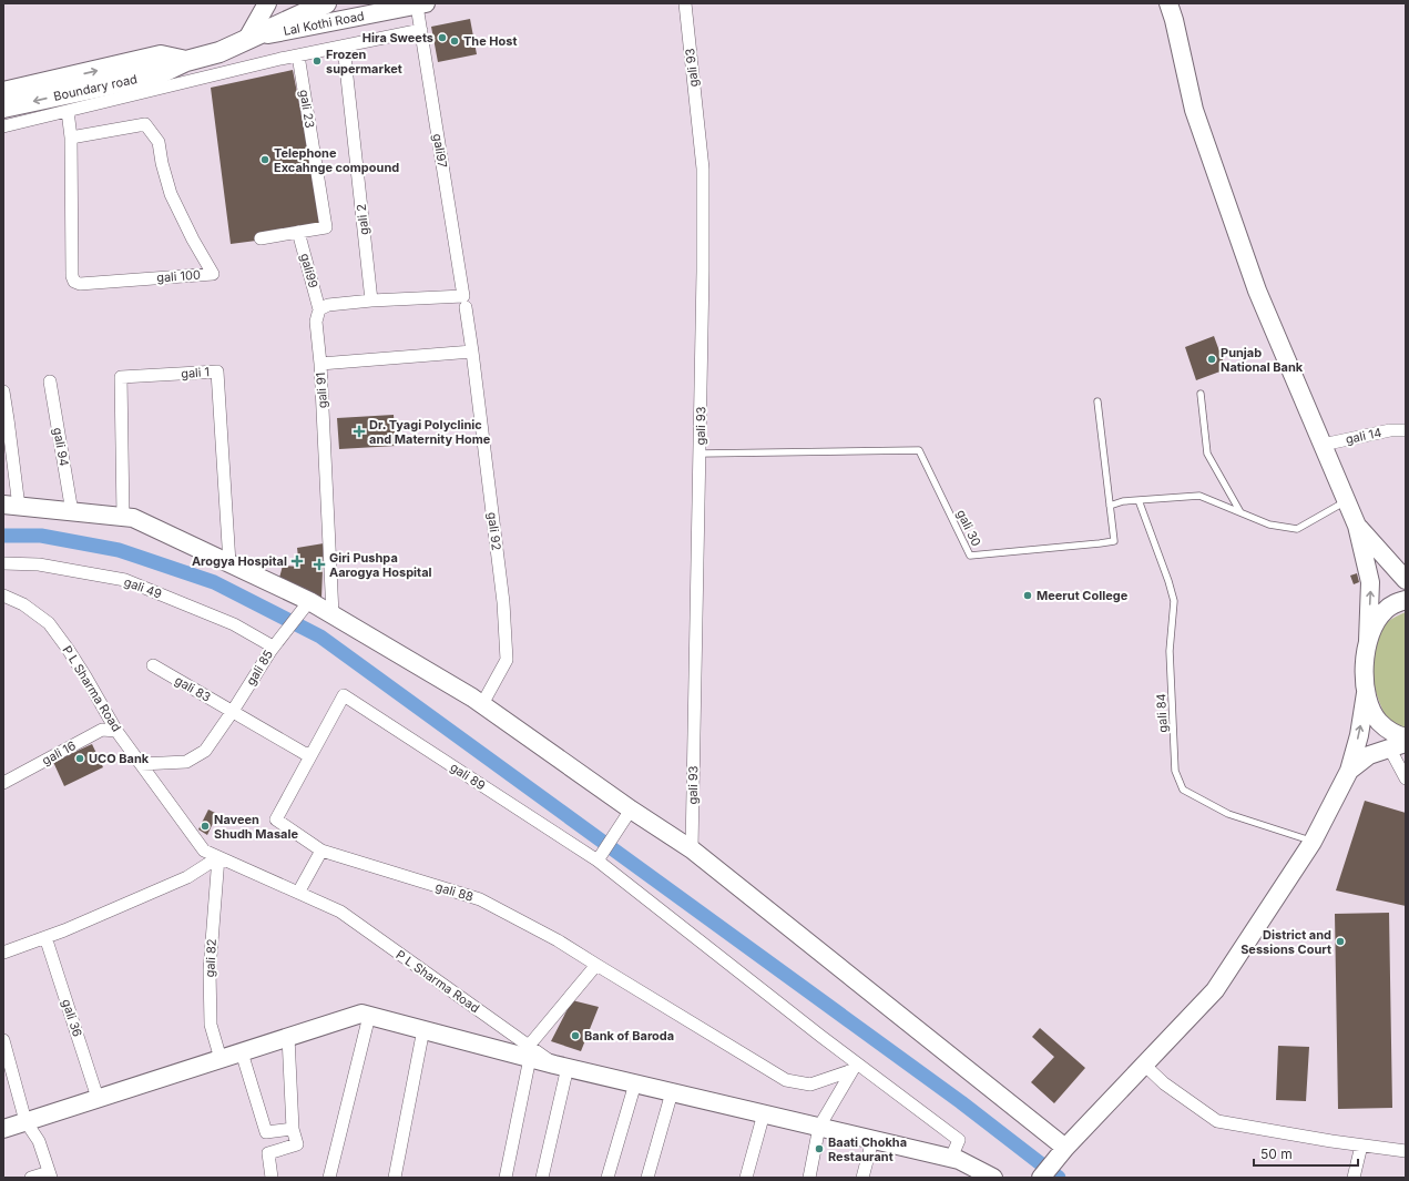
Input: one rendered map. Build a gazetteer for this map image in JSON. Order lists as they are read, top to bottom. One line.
{"streets":{"main road":["Boundary road"],"street":["Lal Kothi Road","gali 93","gali 23","gali97","gali 2","gali99","gali 100","gali 1","gali 91","gali 14","gali 94","gali 92","gali 49","gali 85","P L Sharma Road","gali 83","gali 16","gali 89","gali 88","gali 82","gali 36"],"lane":["gali 30","gali 84"]},"crossings":[["Lal Kothi Road","Boundary road"],["Lal Kothi Road","gali97"],["gali 93","gali 30"],["gali 23","gali99"],["gali99","gali 91"],["gali 91","gali 92"],["gali 49","gali 85"],["gali 85","P L Sharma Road"],["gali 85","gali 83"],["P L Sharma Road","gali 16"],["P L Sharma Road","gali 82"],["gali 83","gali 89"],["gali 83","gali 88"],["gali 89","gali 88"]],"places":{"other":["Hira Sweets","The Host","Frozen supermarket","Telephone Excahnge compound","Punjab National Bank","Meerut College","UCO Bank","Naveen Shudh Masale","District and Sessions Court","Bank of Baroda","Baati Chokha Restaurant"],"health":["Dr. Tyagi Polyclinic and Maternity Home","Arogya Hospital","Giri Pushpa Aarogya Hospital"]},"scale_bar":"50 m"}
